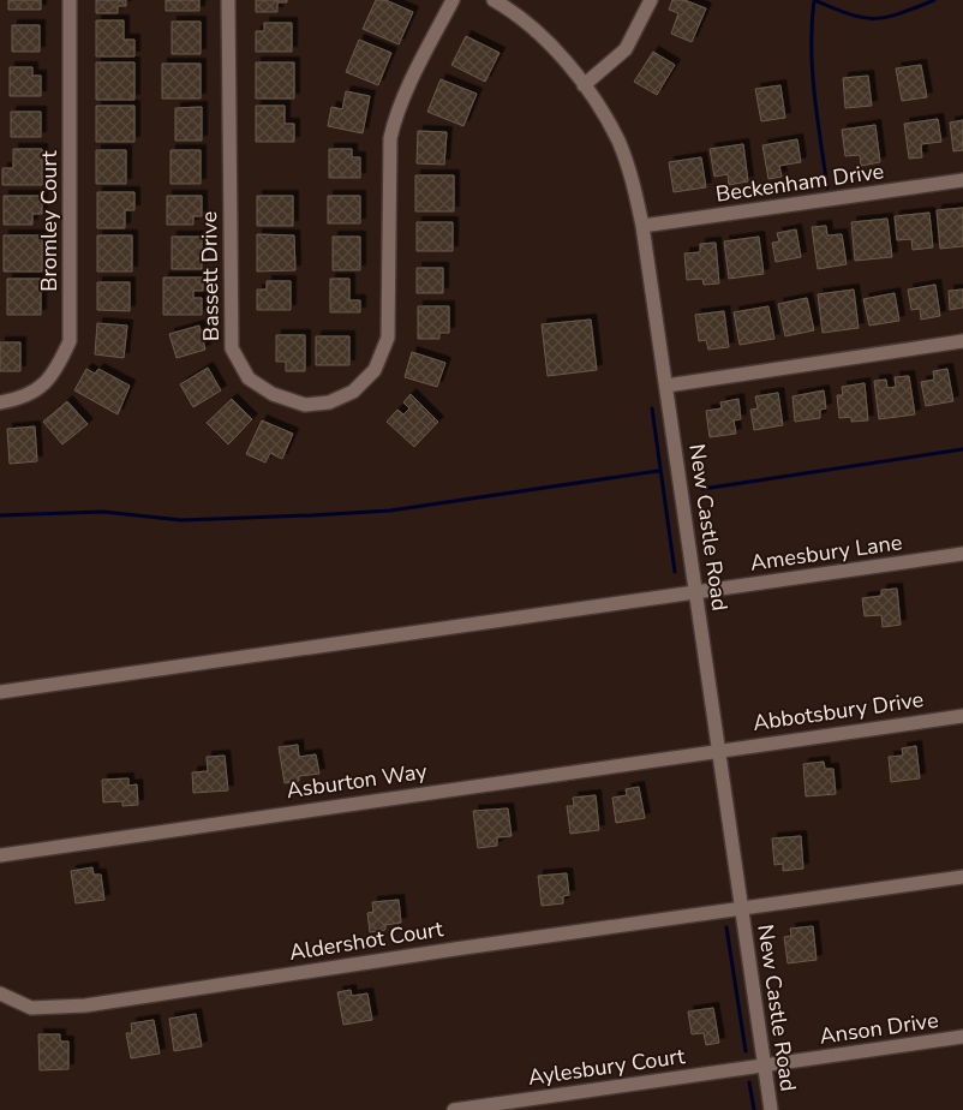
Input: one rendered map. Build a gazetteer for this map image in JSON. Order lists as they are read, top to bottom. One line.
{"streets":{"street":["Beckenham Drive","Bromley Court","Bassett Drive","New Castle Road","Amesbury Lane","Abbotsbury Drive","Asburton Way","Aldershot Court","Anson Drive","Aylesbury Court"]},"crossings":[["Beckenham Drive","New Castle Road"],["New Castle Road","Amesbury Lane"],["New Castle Road","Abbotsbury Drive"],["New Castle Road","Asburton Way"],["New Castle Road","Aldershot Court"],["New Castle Road","Anson Drive"],["New Castle Road","Aylesbury Court"],["Abbotsbury Drive","Asburton Way"],["Anson Drive","Aylesbury Court"]]}
